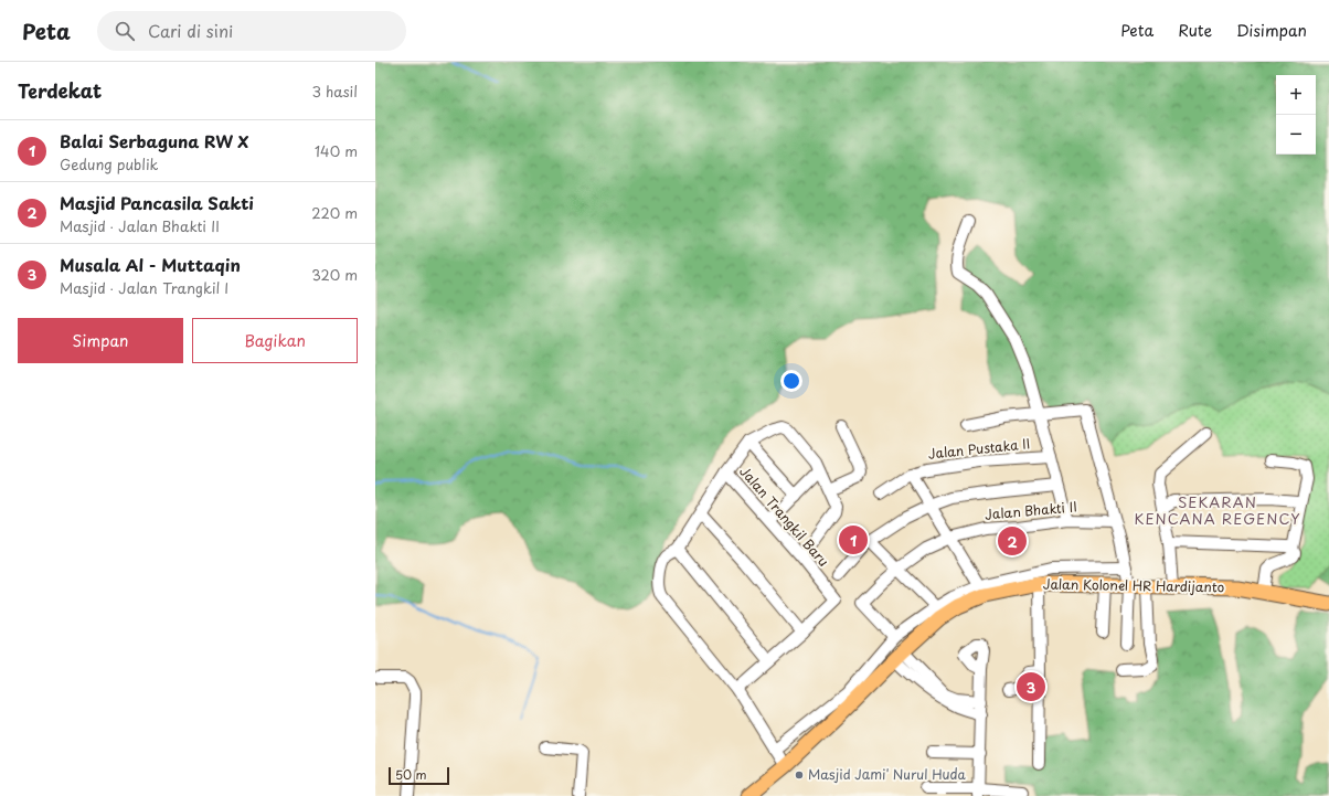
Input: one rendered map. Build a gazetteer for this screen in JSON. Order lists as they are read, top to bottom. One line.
{"streets":{"main road":["Jalan Kolonel HR Hardijanto"],"street":["Jalan Pustaka II","Jalan Bhakti II","Jalan Trangkil Baru"]},"crossings":[["Jalan Trangkil Baru","Jalan Kolonel HR Hardijanto"]],"districts":["SEKARAN KENCANA REGENCY"],"places":["Masjid Jami' Nurul Huda"],"scale_bar":"50 m","page":{"header":"Peta","search":"Cari di sini","nav":["Peta","Rute","Disimpan"],"heading":["Terdekat","3 hasil"],"map_buttons":["+","−"],"list":[{"mark":"1","name":"Balai Serbaguna RW X","note":"Gedung publik","value":"140 m"},{"mark":"2","name":"Masjid Pancasila Sakti","note":"Masjid · Jalan Bhakti II","value":"220 m"},{"mark":"3","name":"Musala Al - Muttaqin","note":"Masjid · Jalan Trangkil I","value":"320 m"}],"buttons":["Simpan","Bagikan"],"pins":["1","2","3"],"scale":"50 m"}}
